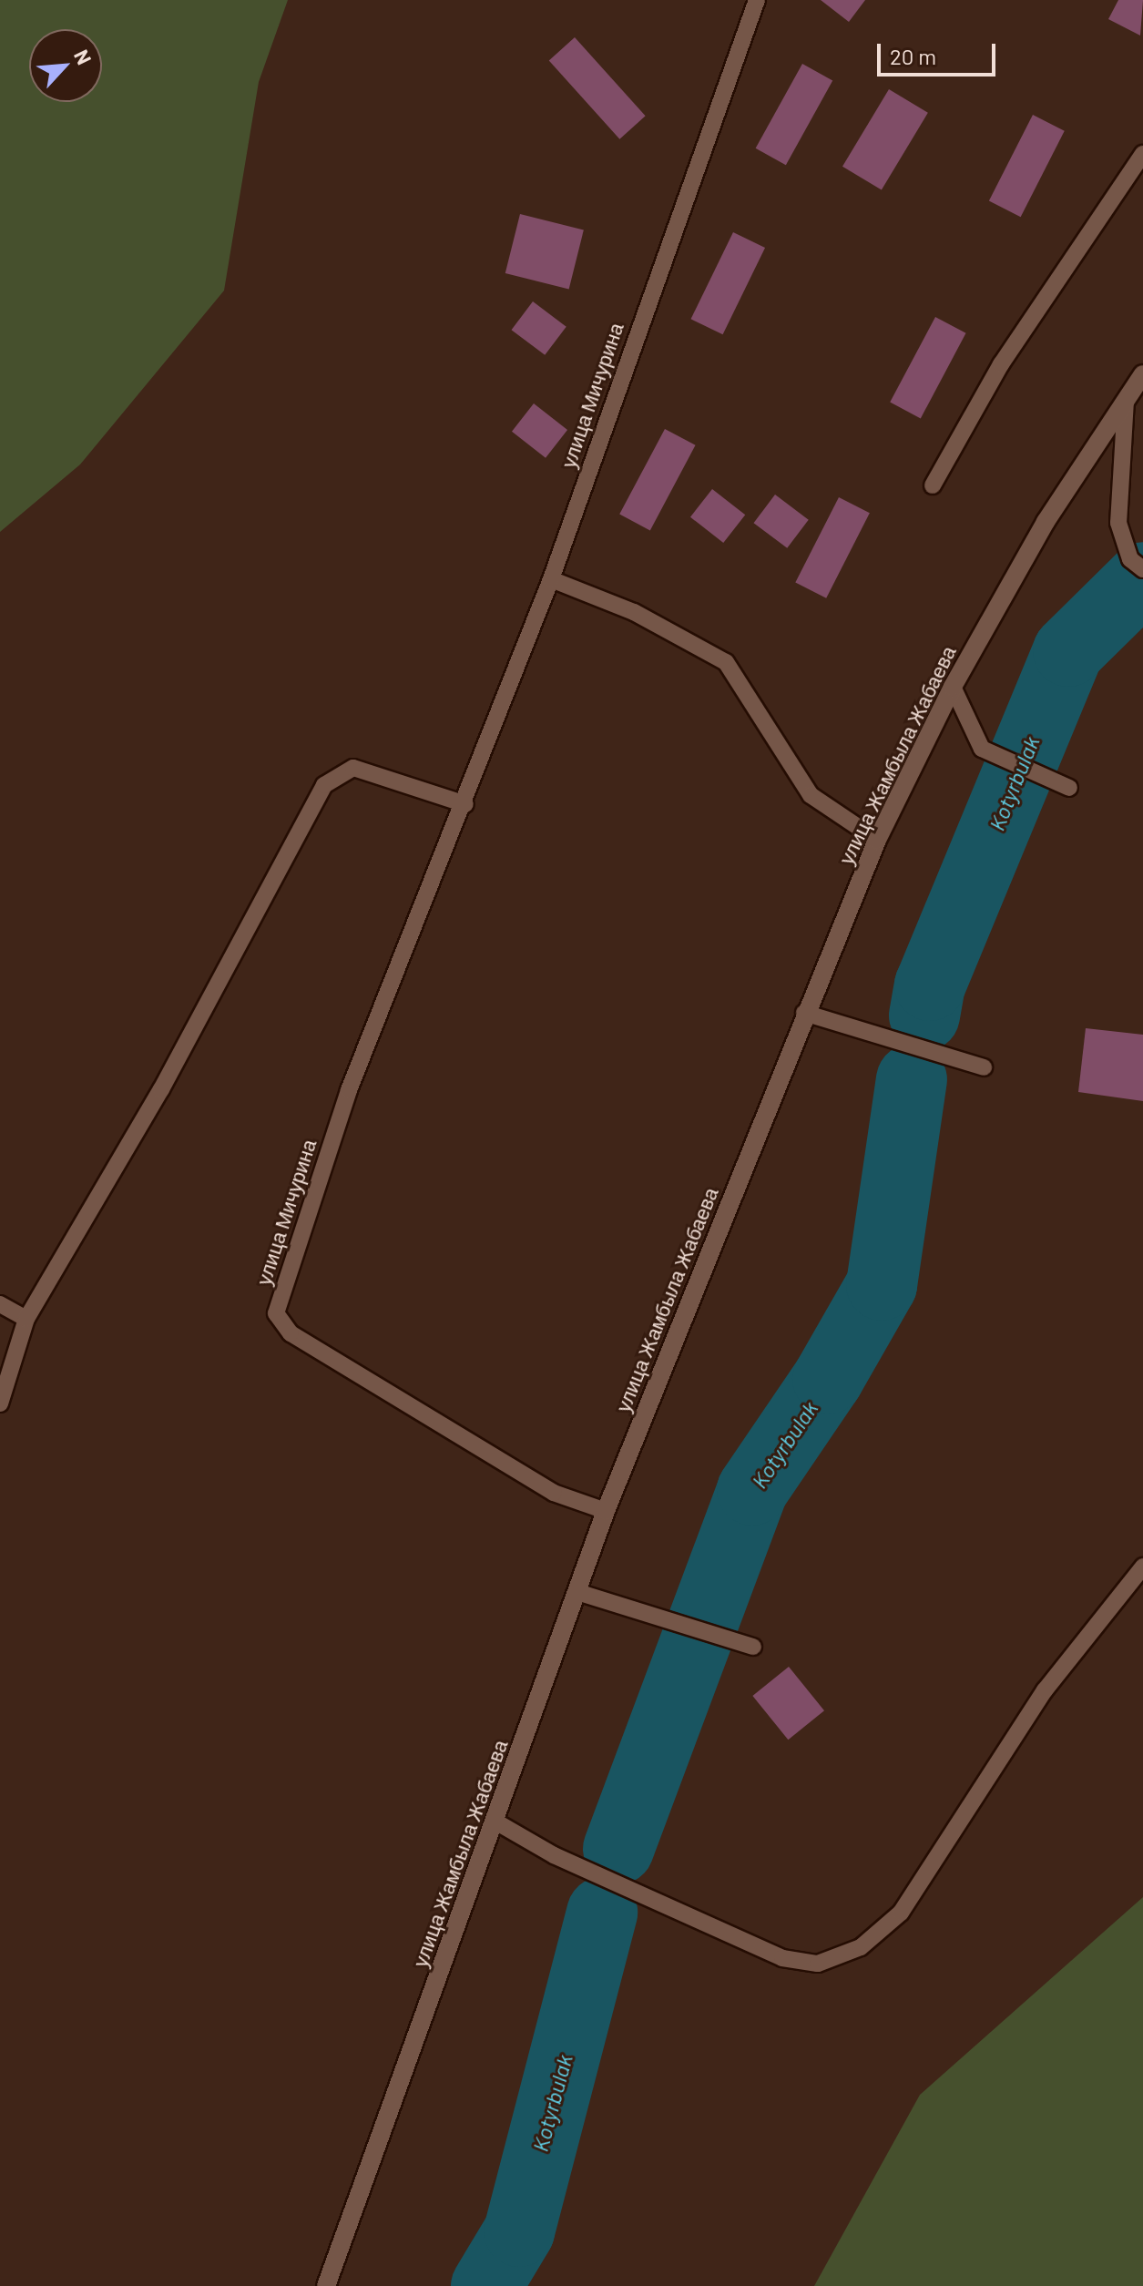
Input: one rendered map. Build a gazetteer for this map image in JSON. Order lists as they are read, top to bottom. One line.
{"streets":{"street":["улица Жамбыла Жабаева"],"lane":["улица Мичурина"]},"crossings":[["улица Мичурина","улица Жамбыла Жабаева"]],"water":["Kotyrbulak"],"scale_bar":"20 m","north":"top right"}
